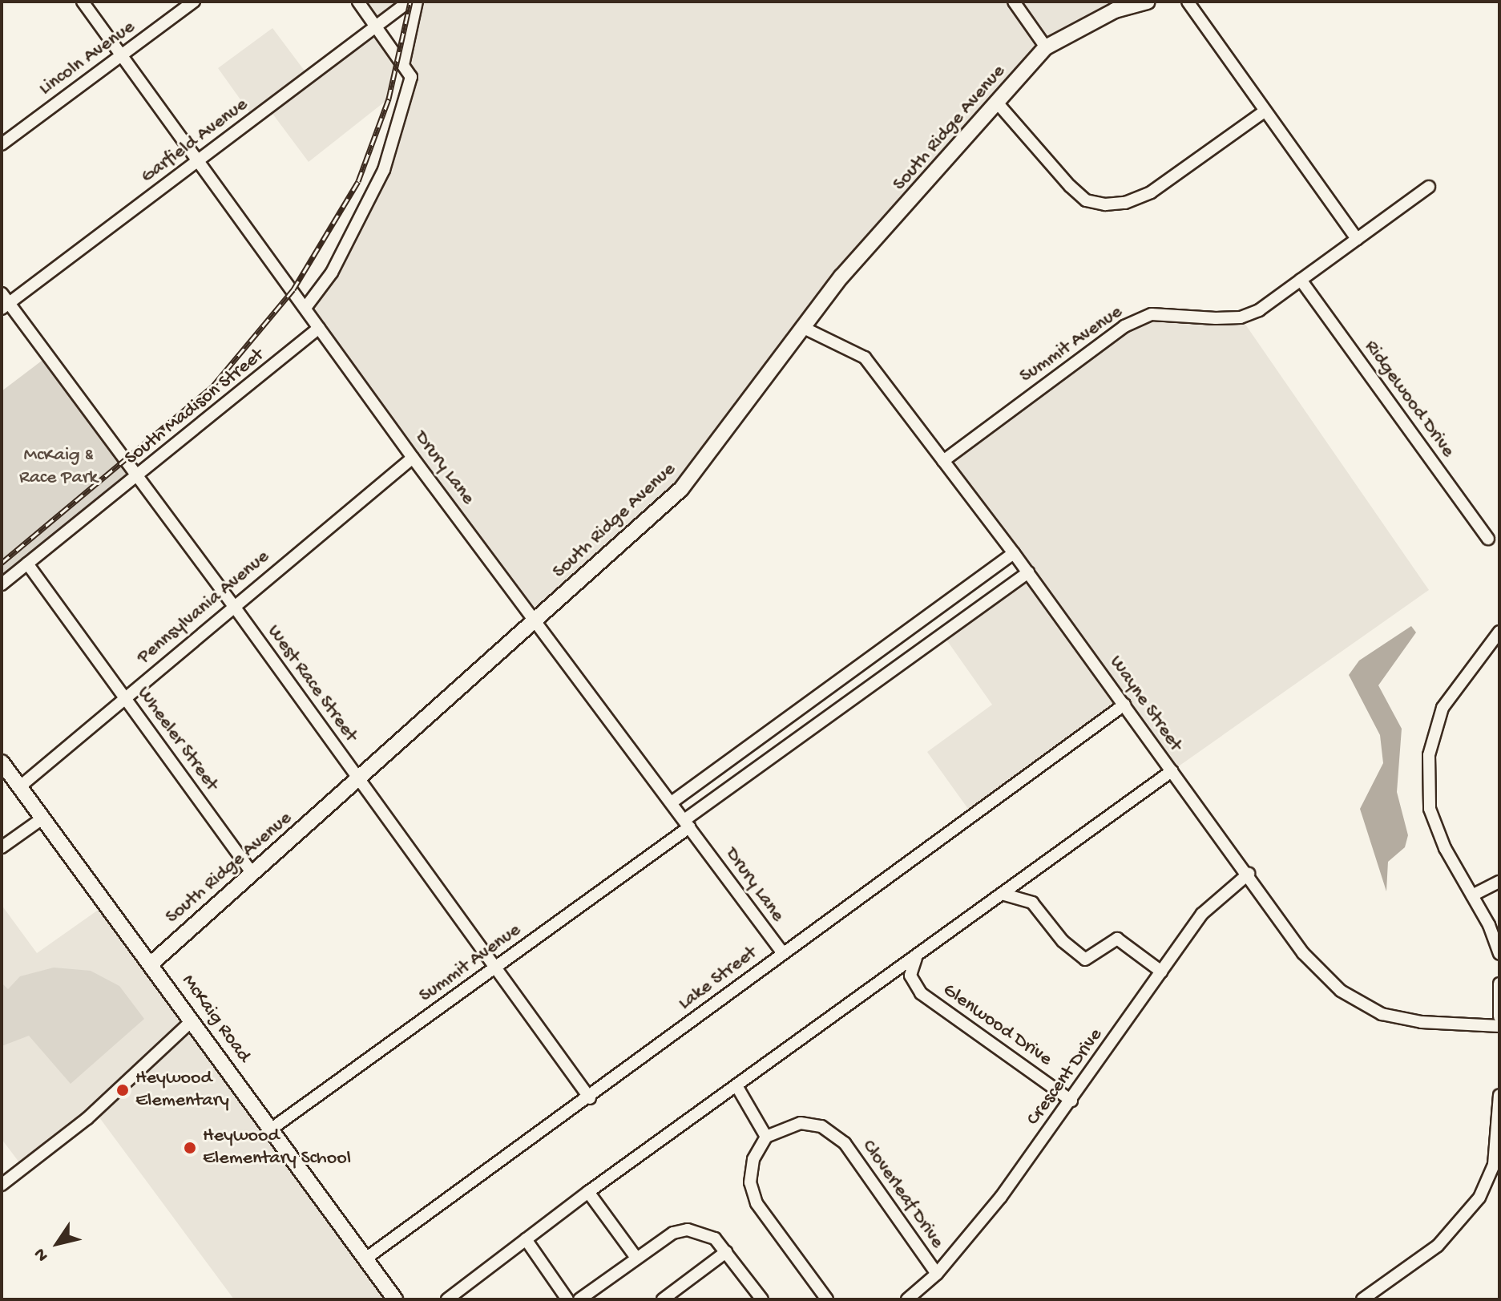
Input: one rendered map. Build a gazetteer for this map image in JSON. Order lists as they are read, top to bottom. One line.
{"streets":{"street":["Lincoln Avenue","South Ridge Avenue","Garfield Avenue","Summit Avenue","Ridgewood Drive","South Madison Street","Drury Lane","Pennsylvania Avenue","West Race Street","Wayne Street","Wheeler Street","Lake Street","McKaig Road","Glenwood Drive","Crescent Drive","Cloverleaf Drive"]},"crossings":[["Lincoln Avenue","Drury Lane"],["South Ridge Avenue","Drury Lane"],["South Ridge Avenue","West Race Street"],["South Ridge Avenue","Wayne Street"],["South Ridge Avenue","Wheeler Street"],["South Ridge Avenue","McKaig Road"],["Garfield Avenue","Drury Lane"],["Garfield Avenue","West Race Street"],["Summit Avenue","Ridgewood Drive"],["Summit Avenue","Drury Lane"],["Summit Avenue","West Race Street"],["Summit Avenue","Wayne Street"],["Summit Avenue","McKaig Road"],["South Madison Street","Drury Lane"],["South Madison Street","West Race Street"],["South Madison Street","Wheeler Street"],["Drury Lane","Pennsylvania Avenue"],["Drury Lane","Lake Street"],["Pennsylvania Avenue","West Race Street"],["Pennsylvania Avenue","Wheeler Street"],["Pennsylvania Avenue","McKaig Road"],["West Race Street","Lake Street"],["Wayne Street","Lake Street"],["Wayne Street","Crescent Drive"],["Lake Street","McKaig Road"],["Glenwood Drive","Crescent Drive"],["Crescent Drive","Cloverleaf Drive"]],"parks":["McKaig & Race Park"],"places":["Heywood Elementary","Heywood Elementary School"],"north":"bottom left"}
